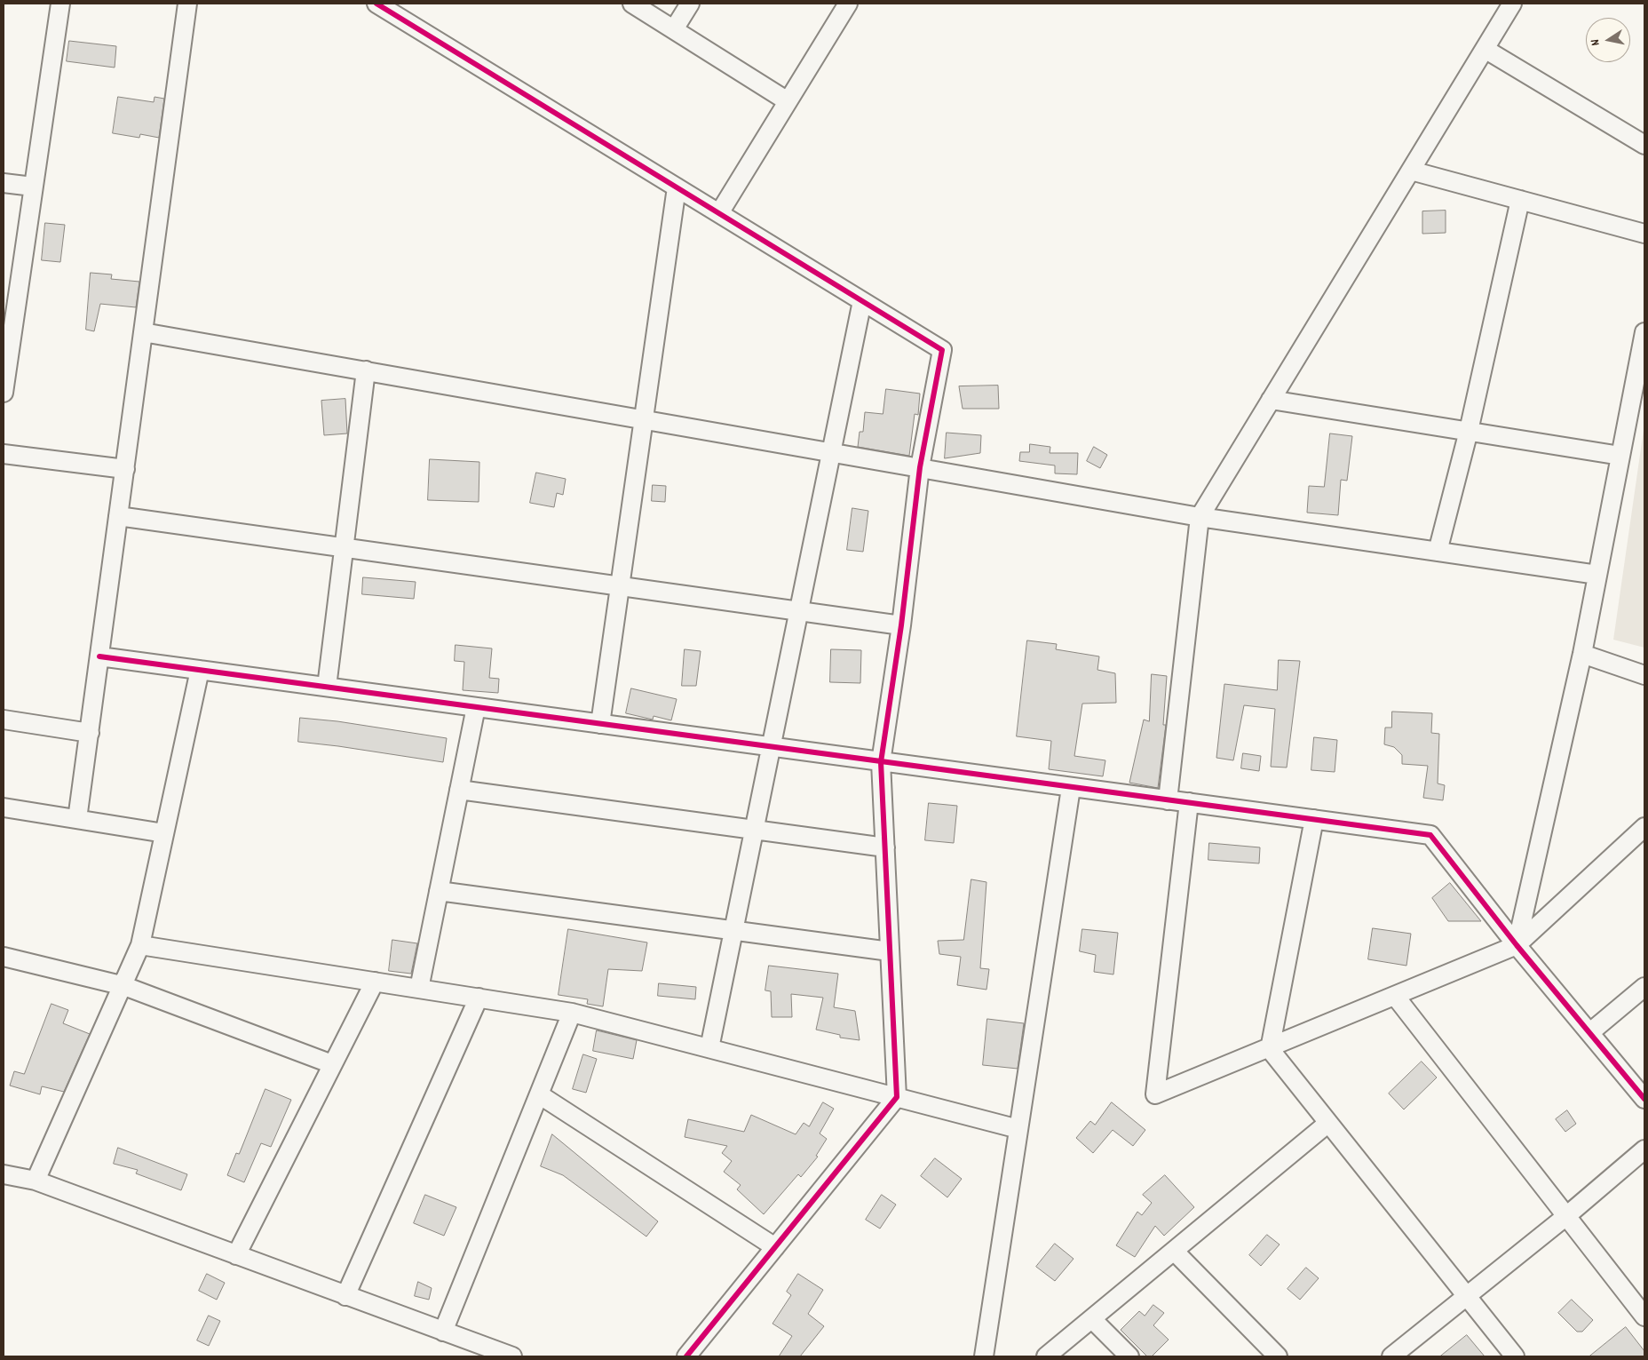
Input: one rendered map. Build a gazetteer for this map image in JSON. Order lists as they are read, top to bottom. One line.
{"north":"left"}
